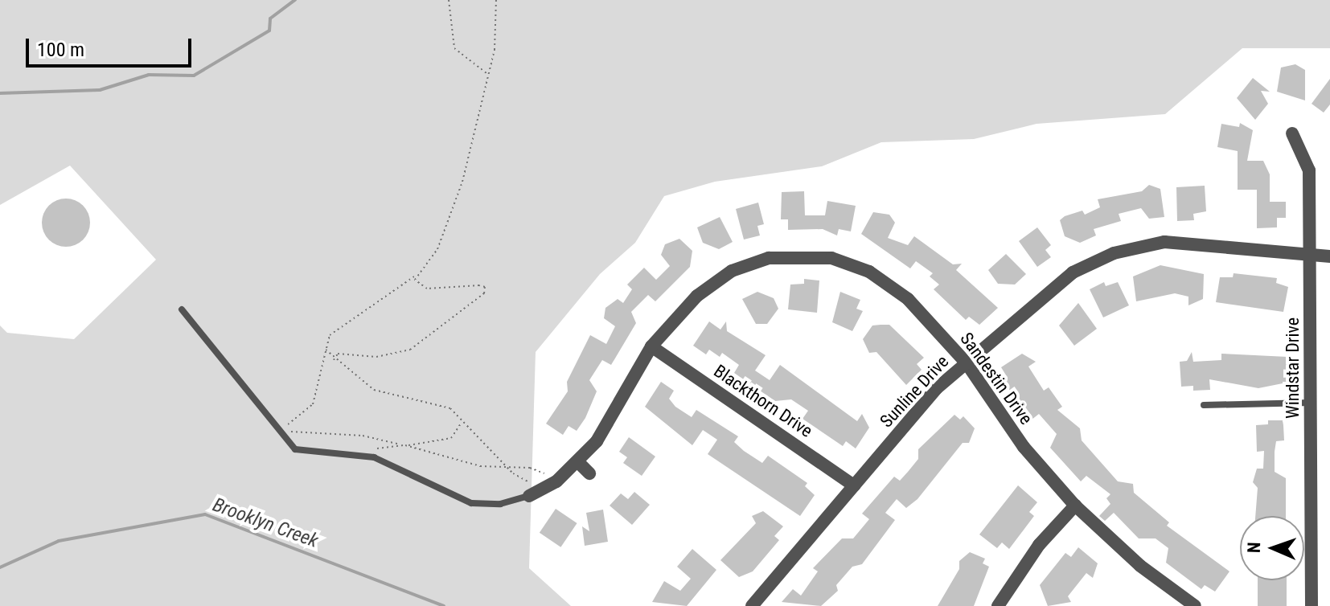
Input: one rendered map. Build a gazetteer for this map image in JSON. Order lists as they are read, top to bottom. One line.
{"streets":{"street":["Windstar Drive","Sandestin Drive","Sunline Drive","Blackthorn Drive"]},"crossings":[["Windstar Drive","Sunline Drive"],["Sandestin Drive","Sunline Drive"],["Sandestin Drive","Blackthorn Drive"],["Sunline Drive","Blackthorn Drive"]],"water":["Brooklyn Creek"],"scale_bar":"100 m","north":"left"}
